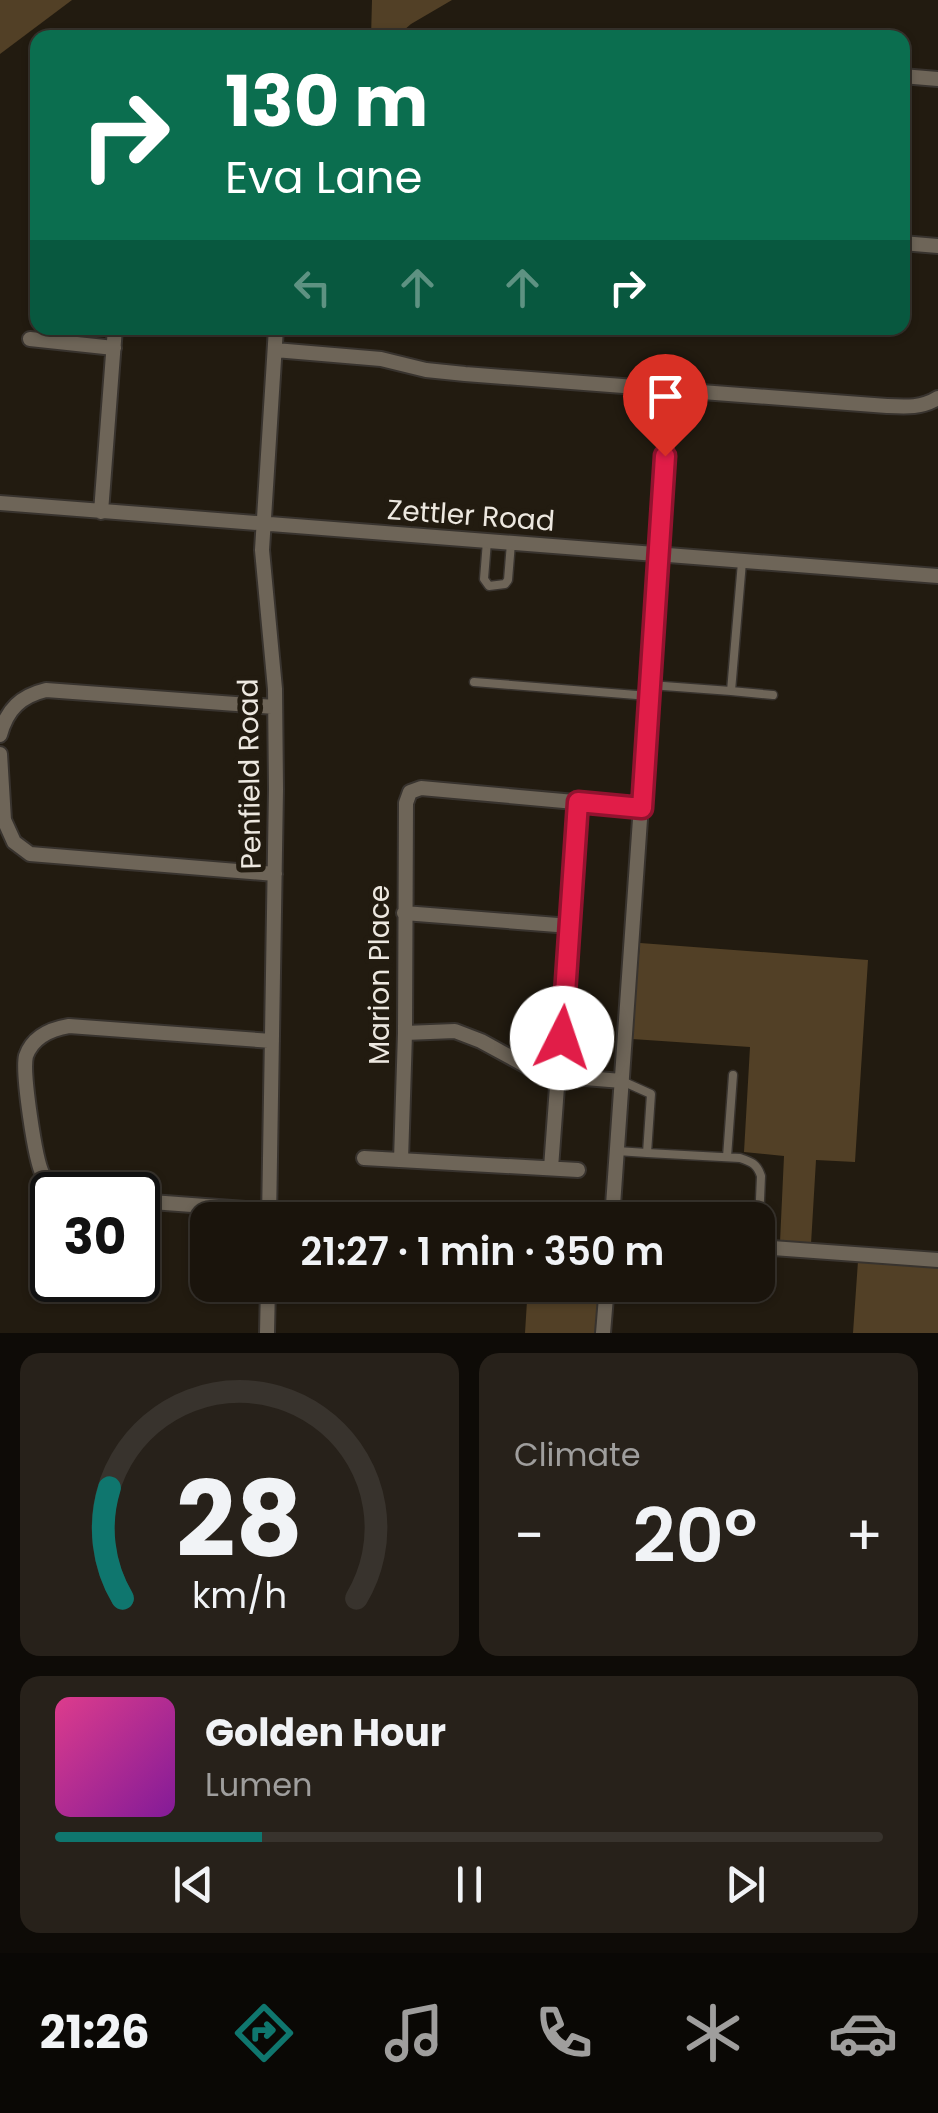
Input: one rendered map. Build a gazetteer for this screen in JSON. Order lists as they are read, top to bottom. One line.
{"streets":{"street":["Zettler Road","Penfield Road","Marion Place"]},"crossings":[["Zettler Road","Penfield Road"]],"page":{"turn":["130 m","Eva Lane"],"limit":"30","trip":"21:27 · 1 min · 350 m","tile":"Climate","heat":["−","20°","+"],"song":["Golden Hour","Lumen"],"tabs":"21:26","gauge":["28","km/h"]}}
